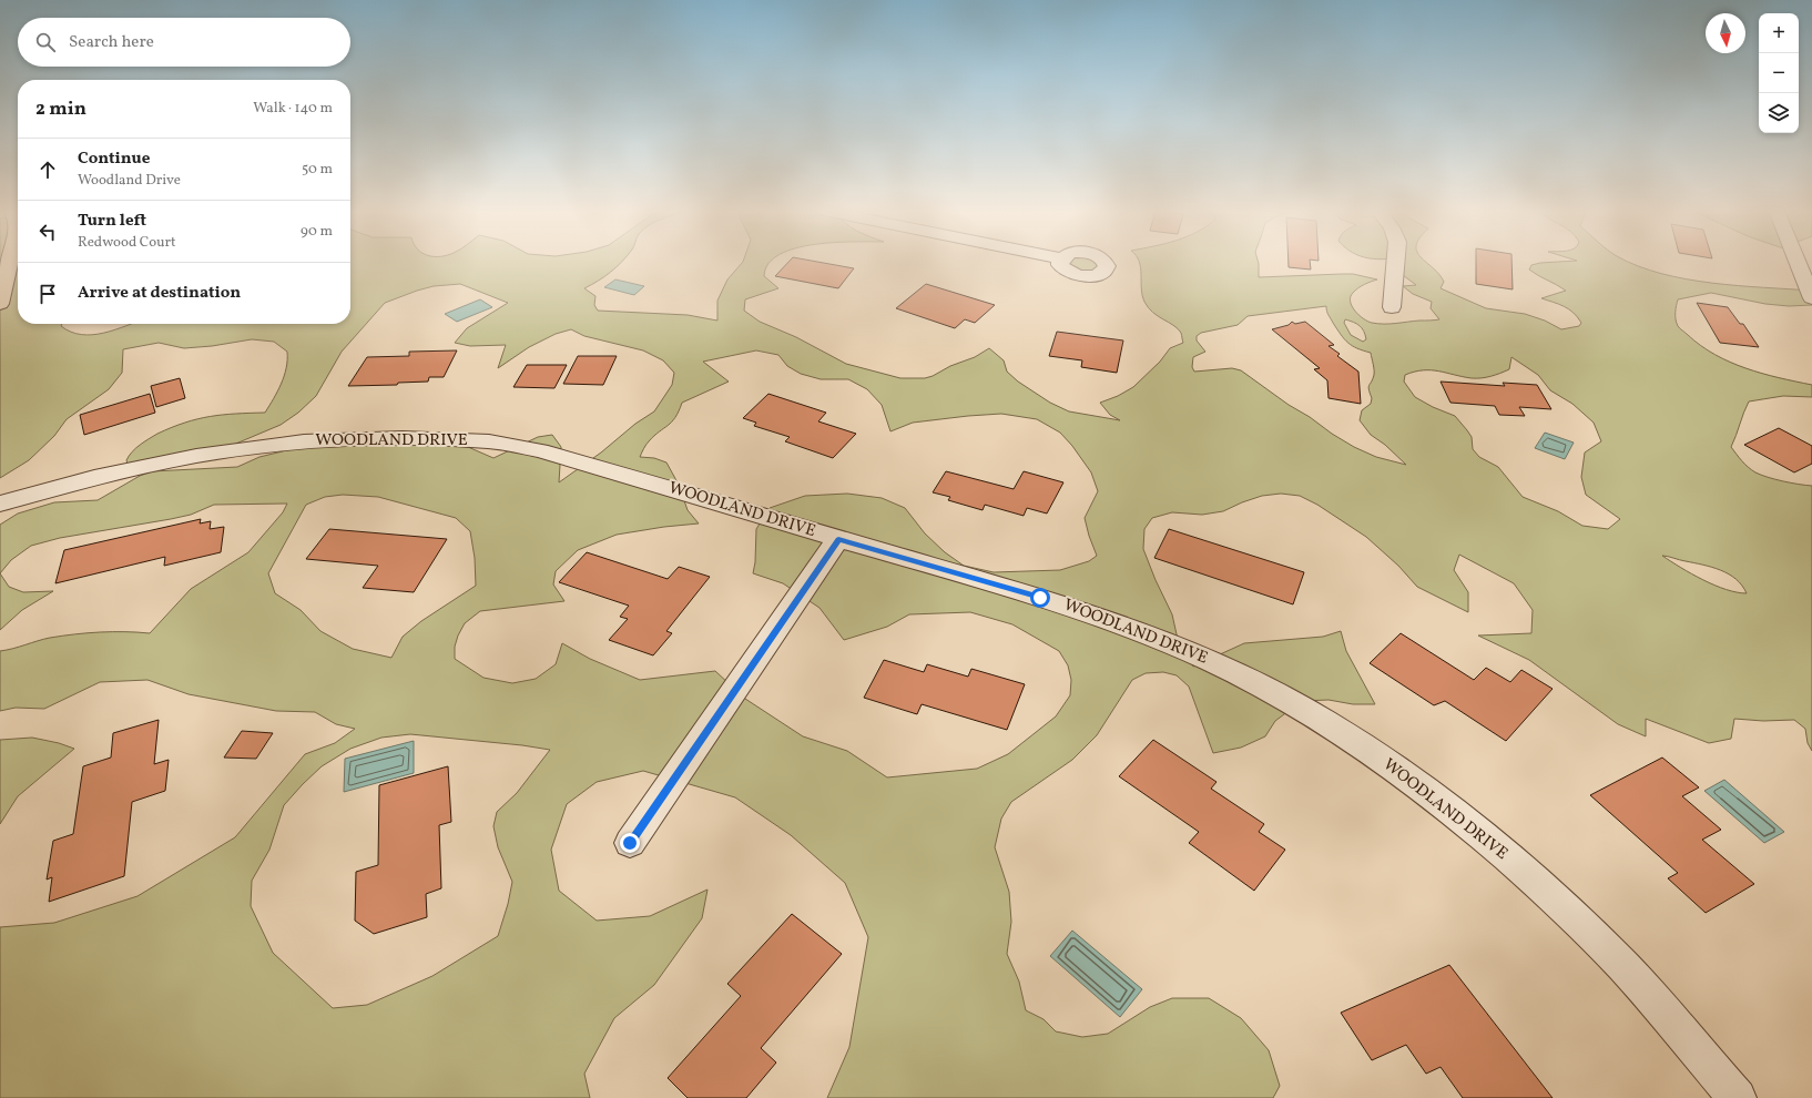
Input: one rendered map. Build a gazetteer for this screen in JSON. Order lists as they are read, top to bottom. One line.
{"streets":{"street":["WOODLAND DRIVE"]},"north":"bottom","page":{"map_buttons":["+","−"],"search":"Search here","heading":["2 min","Walk · 140 m"],"list":[["Continue","Woodland Drive","50 m"],["Turn left","Redwood Court","90 m"],"Arrive at destination"]}}
